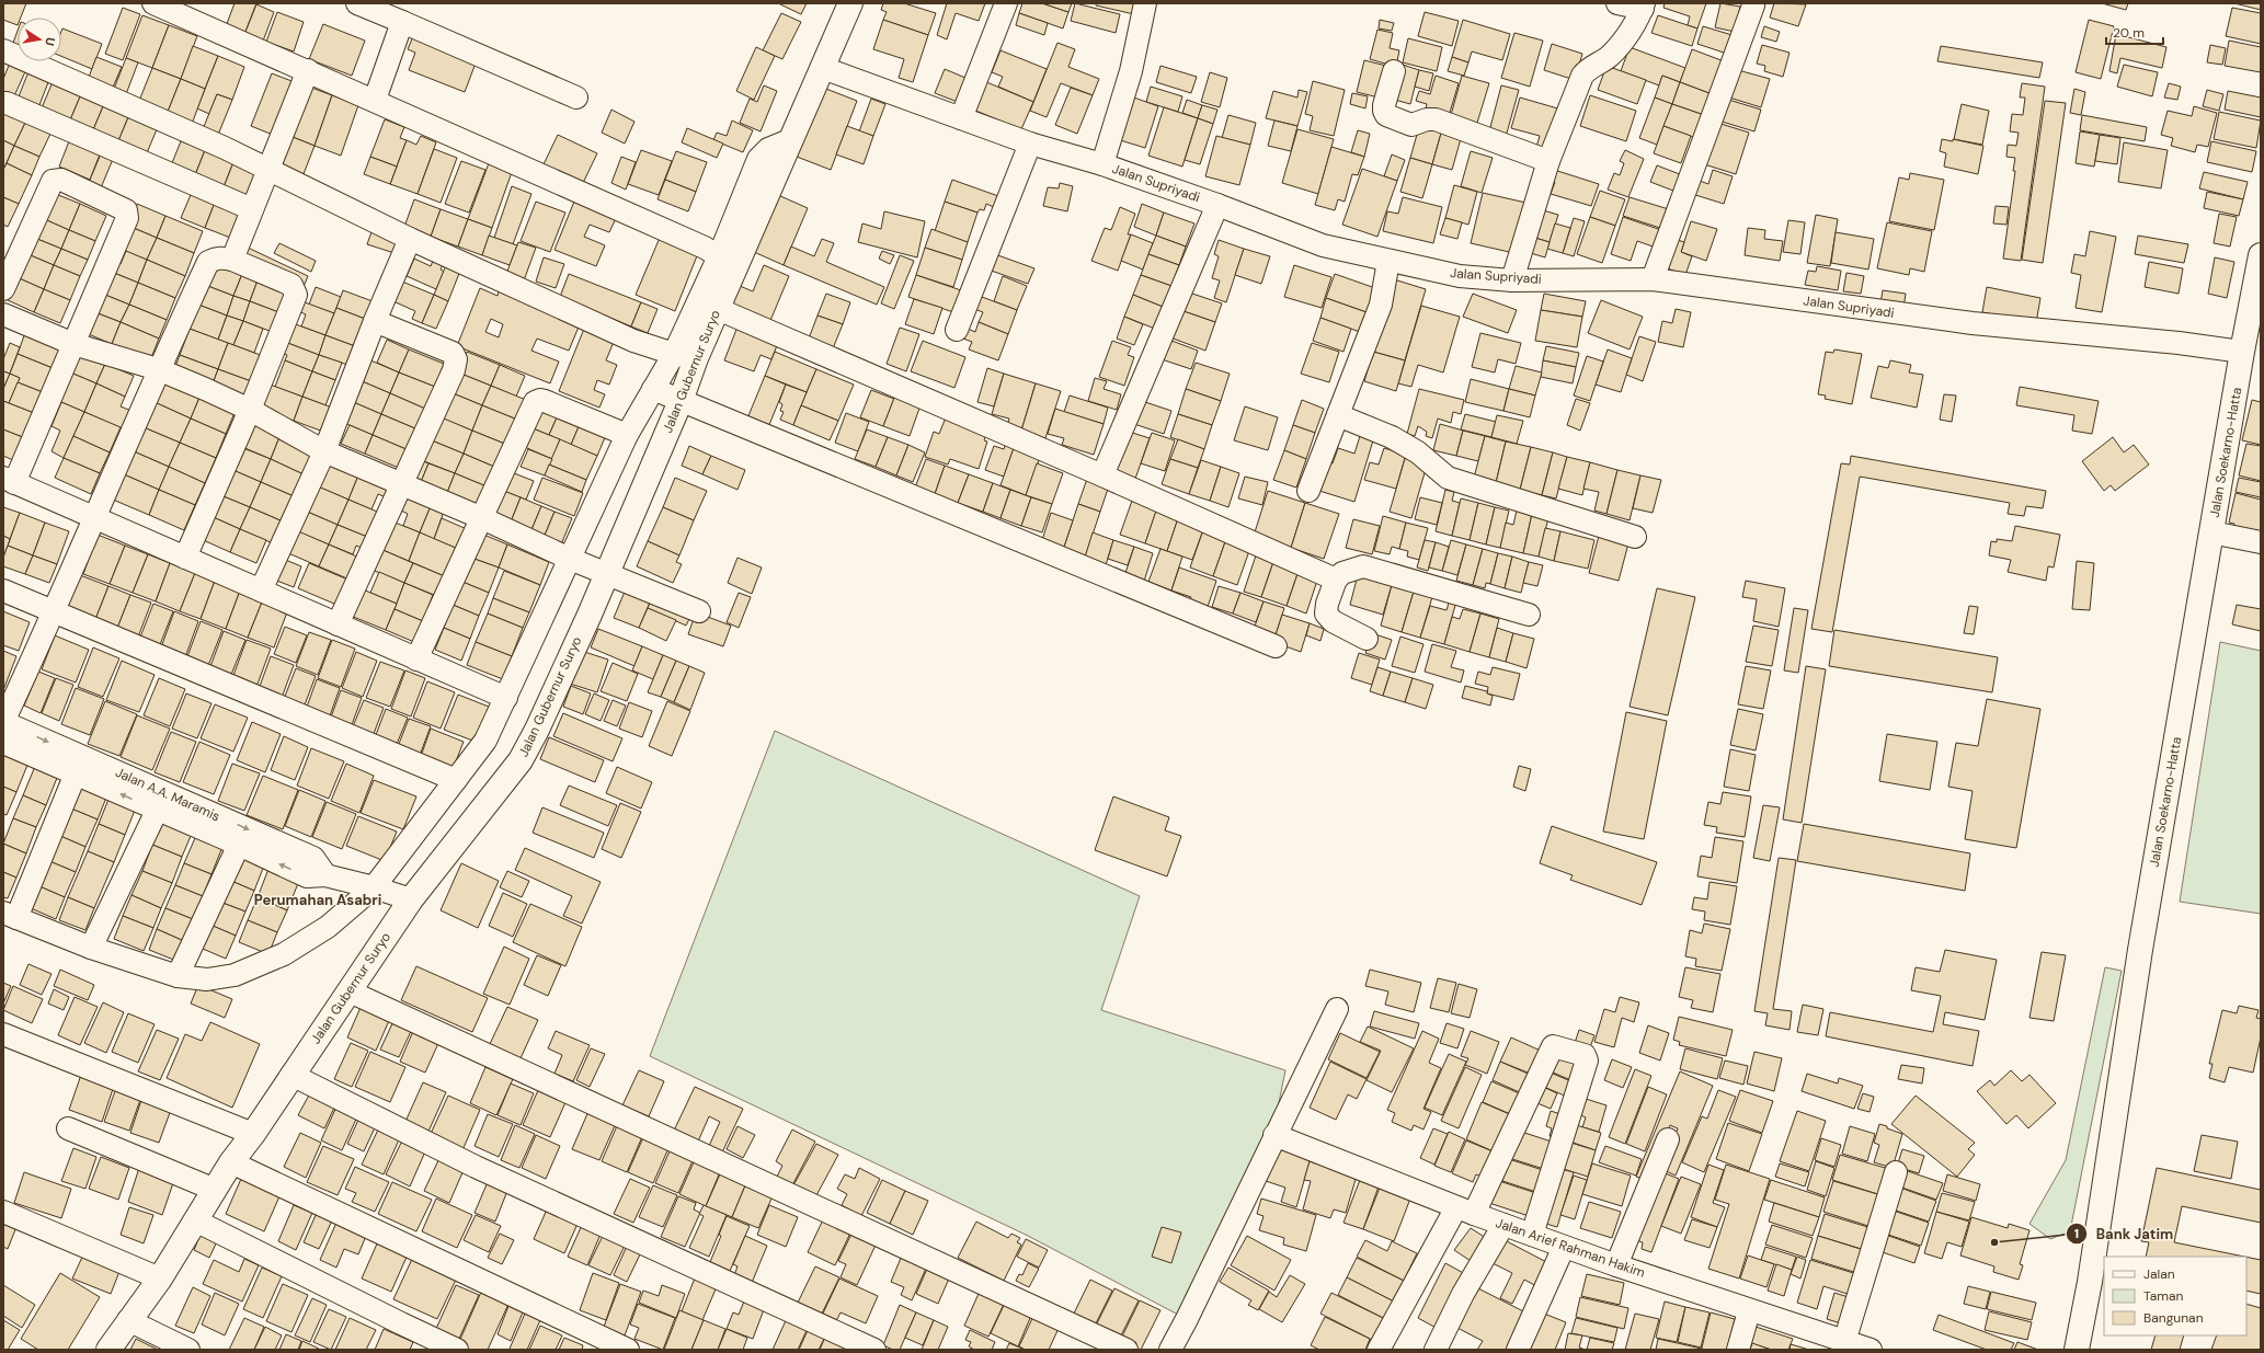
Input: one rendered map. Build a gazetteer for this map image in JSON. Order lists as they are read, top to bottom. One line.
{"streets":{"main road":["Jalan Gubernur Suryo","Jalan Soekarno-Hatta"],"street":["Jalan Supriyadi","Jalan A.A. Maramis","Jalan Arief Rahman Hakim"]},"crossings":[["Jalan Supriyadi","Jalan Gubernur Suryo"],["Jalan Supriyadi","Jalan Soekarno-Hatta"],["Jalan Gubernur Suryo","Jalan A.A. Maramis"]],"districts":["Perumahan Asabri"],"places":["Bank Jatim"],"legend":["Jalan","Taman","Bangunan"],"scale_bar":"20 m","north":"right"}
